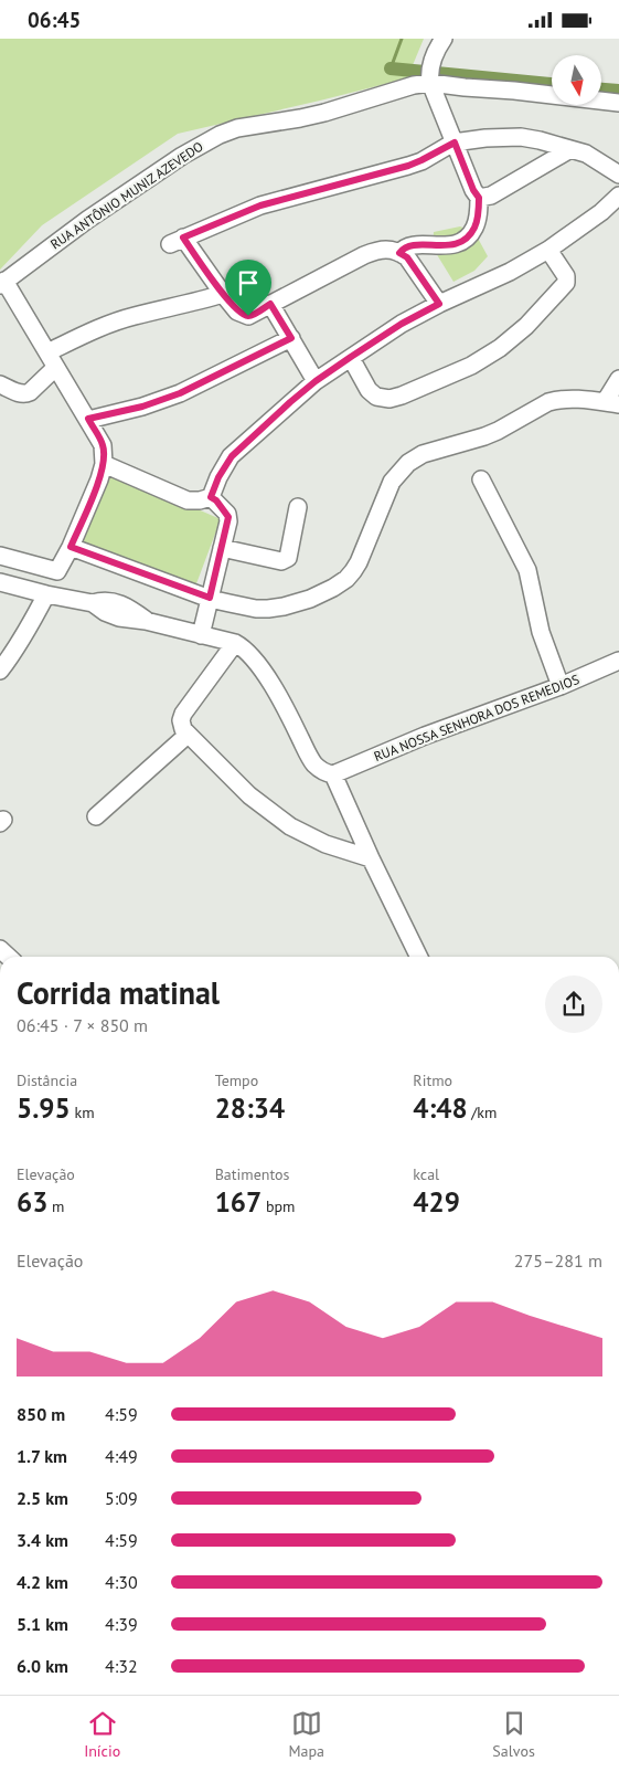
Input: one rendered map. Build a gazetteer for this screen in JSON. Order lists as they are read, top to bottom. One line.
{"streets":{"street":["RUA ANTÔNIO MUNIZ AZEVEDO","RUA NOSSA SENHORA DOS REMEDIOS"]},"north":"bottom","page":{"status":"06:45","heading":["Corrida matinal","06:45 · 7 × 850 m"],"stats":[["Distância","5.95 km"],["Tempo","28:34"],["Ritmo","4:48 /km"],["Elevação","63 m"],["Batimentos","167 bpm"],["kcal","429"]],"chart":["Elevação","275–281 m"],"list":[{"name":"850 m","note":"4:59"},{"name":"1.7 km","note":"4:49"},{"name":"2.5 km","note":"5:09"},{"name":"3.4 km","note":"4:59"},{"name":"4.2 km","note":"4:30"},{"name":"5.1 km","note":"4:39"},{"name":"6.0 km","note":"4:32"}],"tabs":["Início","Mapa","Salvos"]}}
